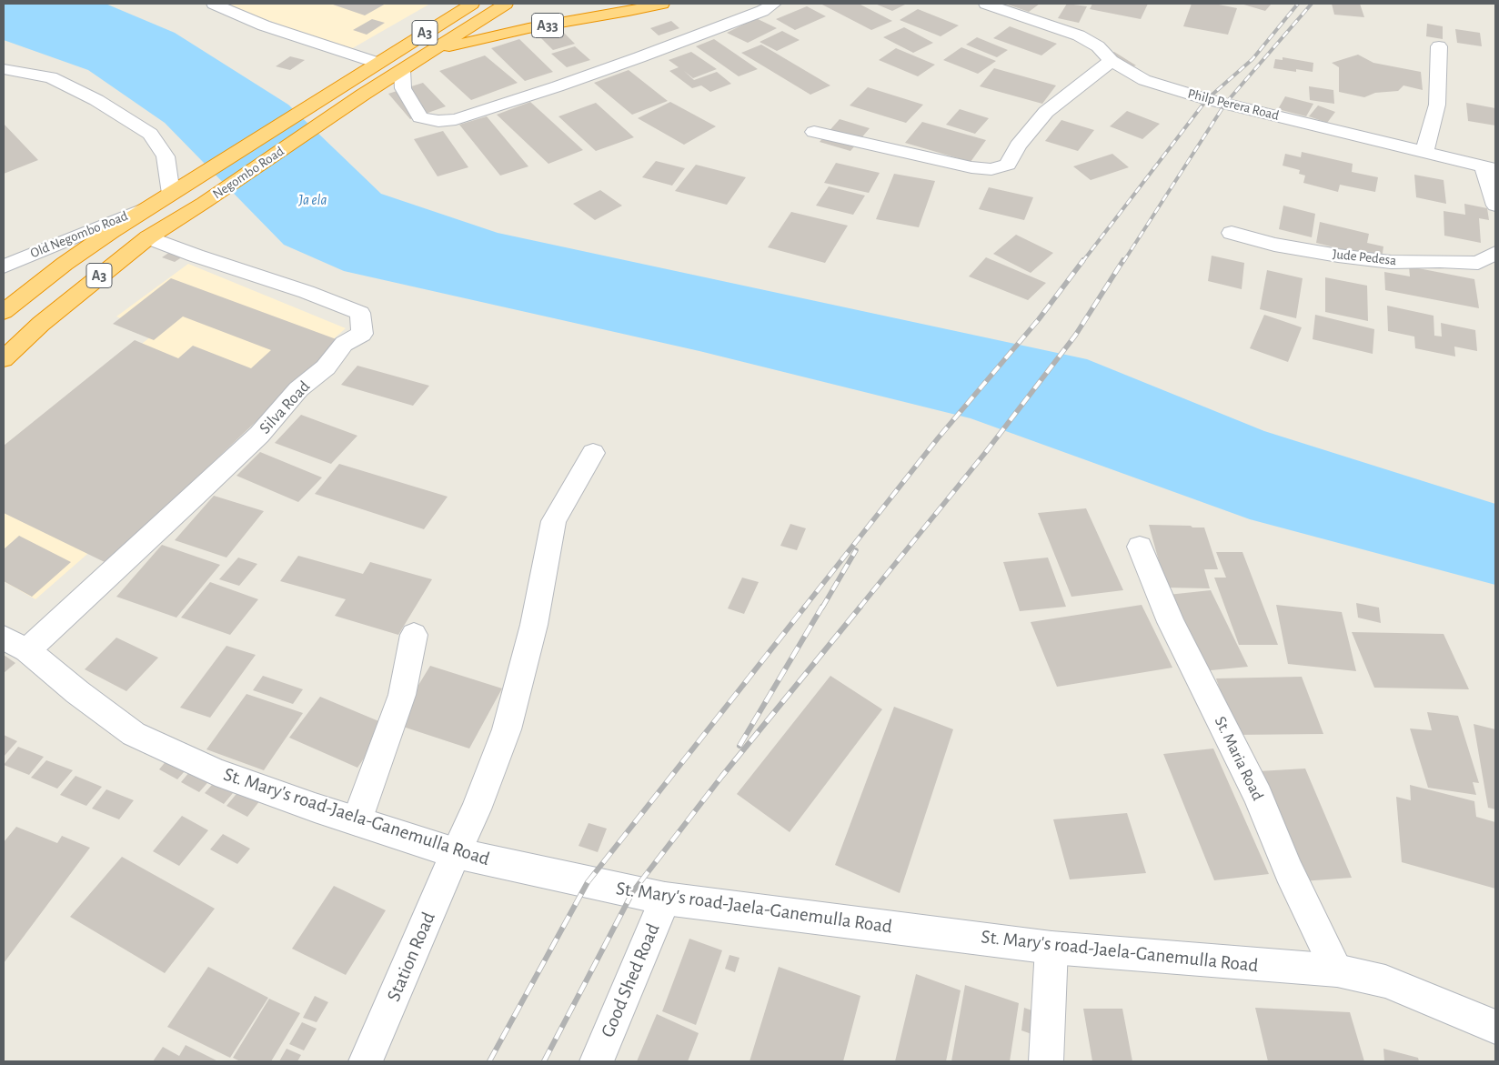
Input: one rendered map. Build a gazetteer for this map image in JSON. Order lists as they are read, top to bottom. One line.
{"streets":{"highway":["A33","A3","Negombo Road"],"street":["Philp Perera Road","Old Negombo Road","Jude Pedesa","Silva Road","St. Maria Road","St. Mary's road-Jaela-Ganemulla Road","Station Road","Good Shed Road"]},"crossings":[["A33","Negombo Road"],["Negombo Road","Old Negombo Road"],["Negombo Road","Silva Road"],["Silva Road","St. Mary's road-Jaela-Ganemulla Road"],["St. Maria Road","St. Mary's road-Jaela-Ganemulla Road"],["St. Mary's road-Jaela-Ganemulla Road","Station Road"],["St. Mary's road-Jaela-Ganemulla Road","Good Shed Road"]],"water":["Ja ela"]}
